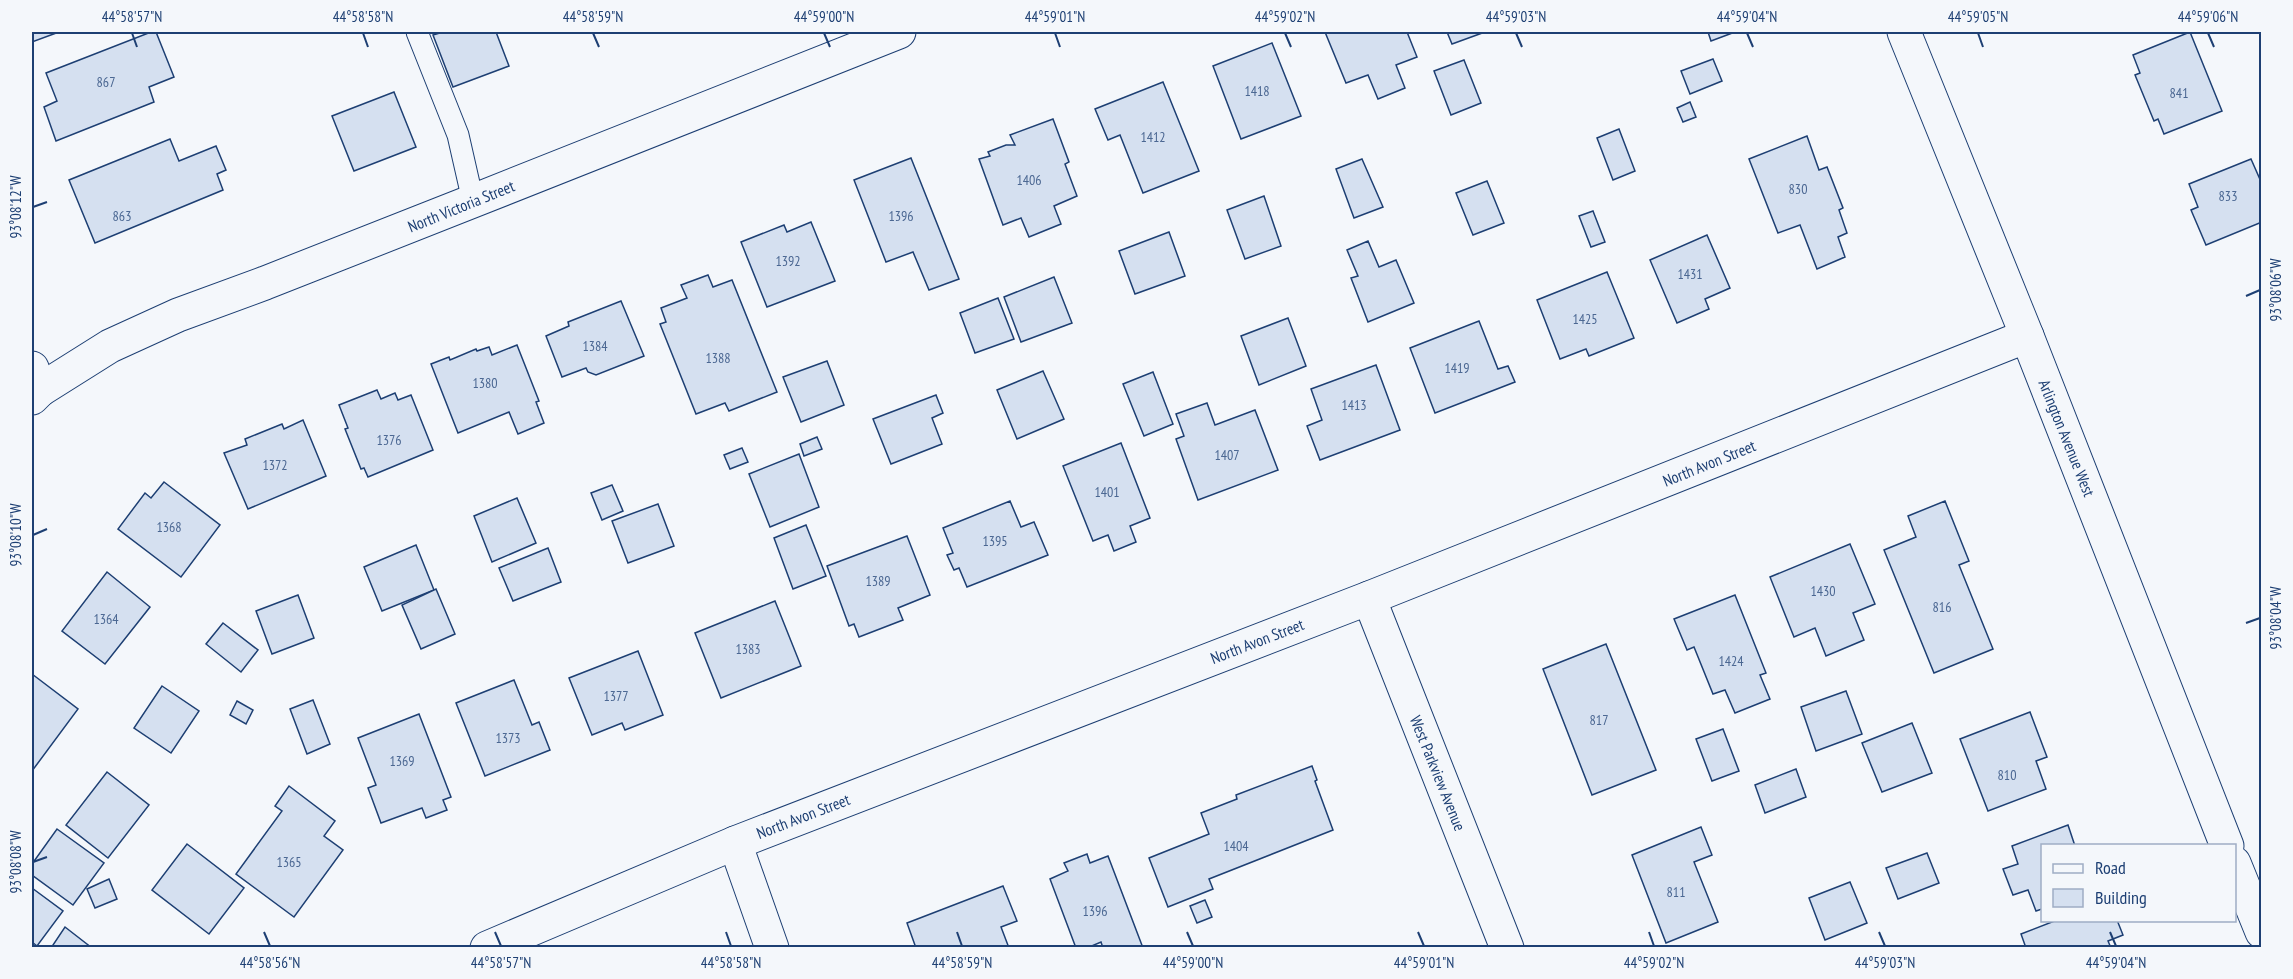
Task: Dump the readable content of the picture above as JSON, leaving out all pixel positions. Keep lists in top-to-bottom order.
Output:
{
  "streets": {
    "street": [
      "North Victoria Street",
      "Arlington Avenue West",
      "North Avon Street",
      "West Parkview Avenue"
    ]
  },
  "crossings": [
    ["Arlington Avenue West", "North Avon Street"],
    ["North Avon Street", "West Parkview Avenue"]
  ],
  "house_numbers": [
    "867",
    "1418",
    "841",
    "1412",
    "1406",
    "830",
    "833",
    "863",
    "1396",
    "1392",
    "1431",
    "1425",
    "1384",
    "1388",
    "1419",
    "1380",
    "1413",
    "1376",
    "1407",
    "1372",
    "1401",
    "1368",
    "1395",
    "1389",
    "1430",
    "816",
    "1364",
    "1383",
    "1424",
    "1377",
    "817",
    "1373",
    "1369",
    "810",
    "1404",
    "1365",
    "811",
    "1396"
  ],
  "legend": ["Road", "Building"],
  "coordinates": [
    "44°58'57\"N",
    "44°58'58\"N",
    "44°58'59\"N",
    "44°59'00\"N",
    "44°59'01\"N",
    "44°59'02\"N",
    "44°59'03\"N",
    "44°59'04\"N",
    "44°59'05\"N",
    "44°59'06\"N",
    "93°08'12\"W",
    "93°08'06\"W",
    "93°08'10\"W",
    "93°08'04\"W",
    "93°08'08\"W",
    "44°58'56\"N"
  ]
}
